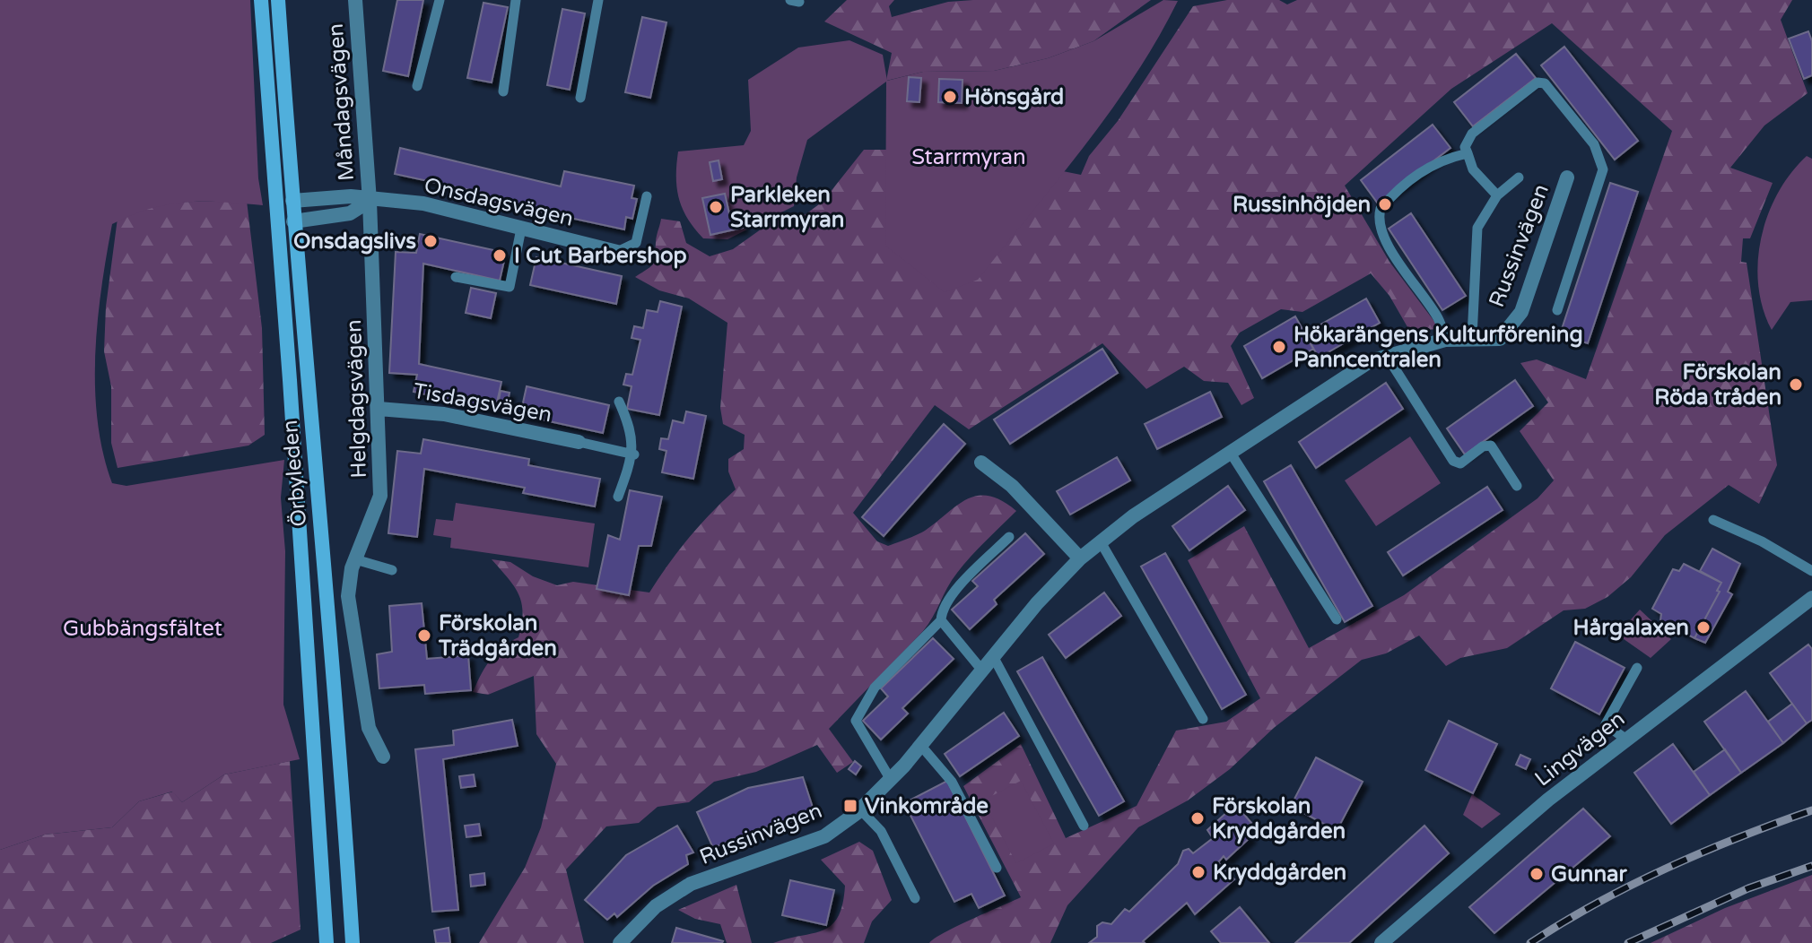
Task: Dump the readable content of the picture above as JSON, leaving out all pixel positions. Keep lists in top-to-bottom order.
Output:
{
  "streets": {
    "main road": ["Örbyleden"],
    "street": [
      "Måndagsvägen",
      "Onsdagsvägen",
      "Russinvägen",
      "Helgdagsvägen",
      "Tisdagsvägen",
      "Lingvägen"
    ]
  },
  "crossings": [
    ["Måndagsvägen", "Onsdagsvägen"],
    ["Måndagsvägen", "Helgdagsvägen"],
    ["Onsdagsvägen", "Helgdagsvägen"],
    ["Onsdagsvägen", "Örbyleden"],
    ["Helgdagsvägen", "Tisdagsvägen"]
  ],
  "parks": ["Starrmyran", "Gubbängsfältet"],
  "places": {
    "other": [
      "Hönsgård",
      "Russinhöjden",
      "Parkleken Starrmyran",
      "Onsdagslivs",
      "I Cut Barbershop",
      "Hökarängens Kulturförening Panncentralen",
      "Förskolan Röda tråden",
      "Hårgalaxen",
      "Förskolan Trädgården",
      "Förskolan Kryddgården",
      "Kryddgården",
      "Gunnar"
    ],
    "transit": ["Vinkområde"]
  }
}
